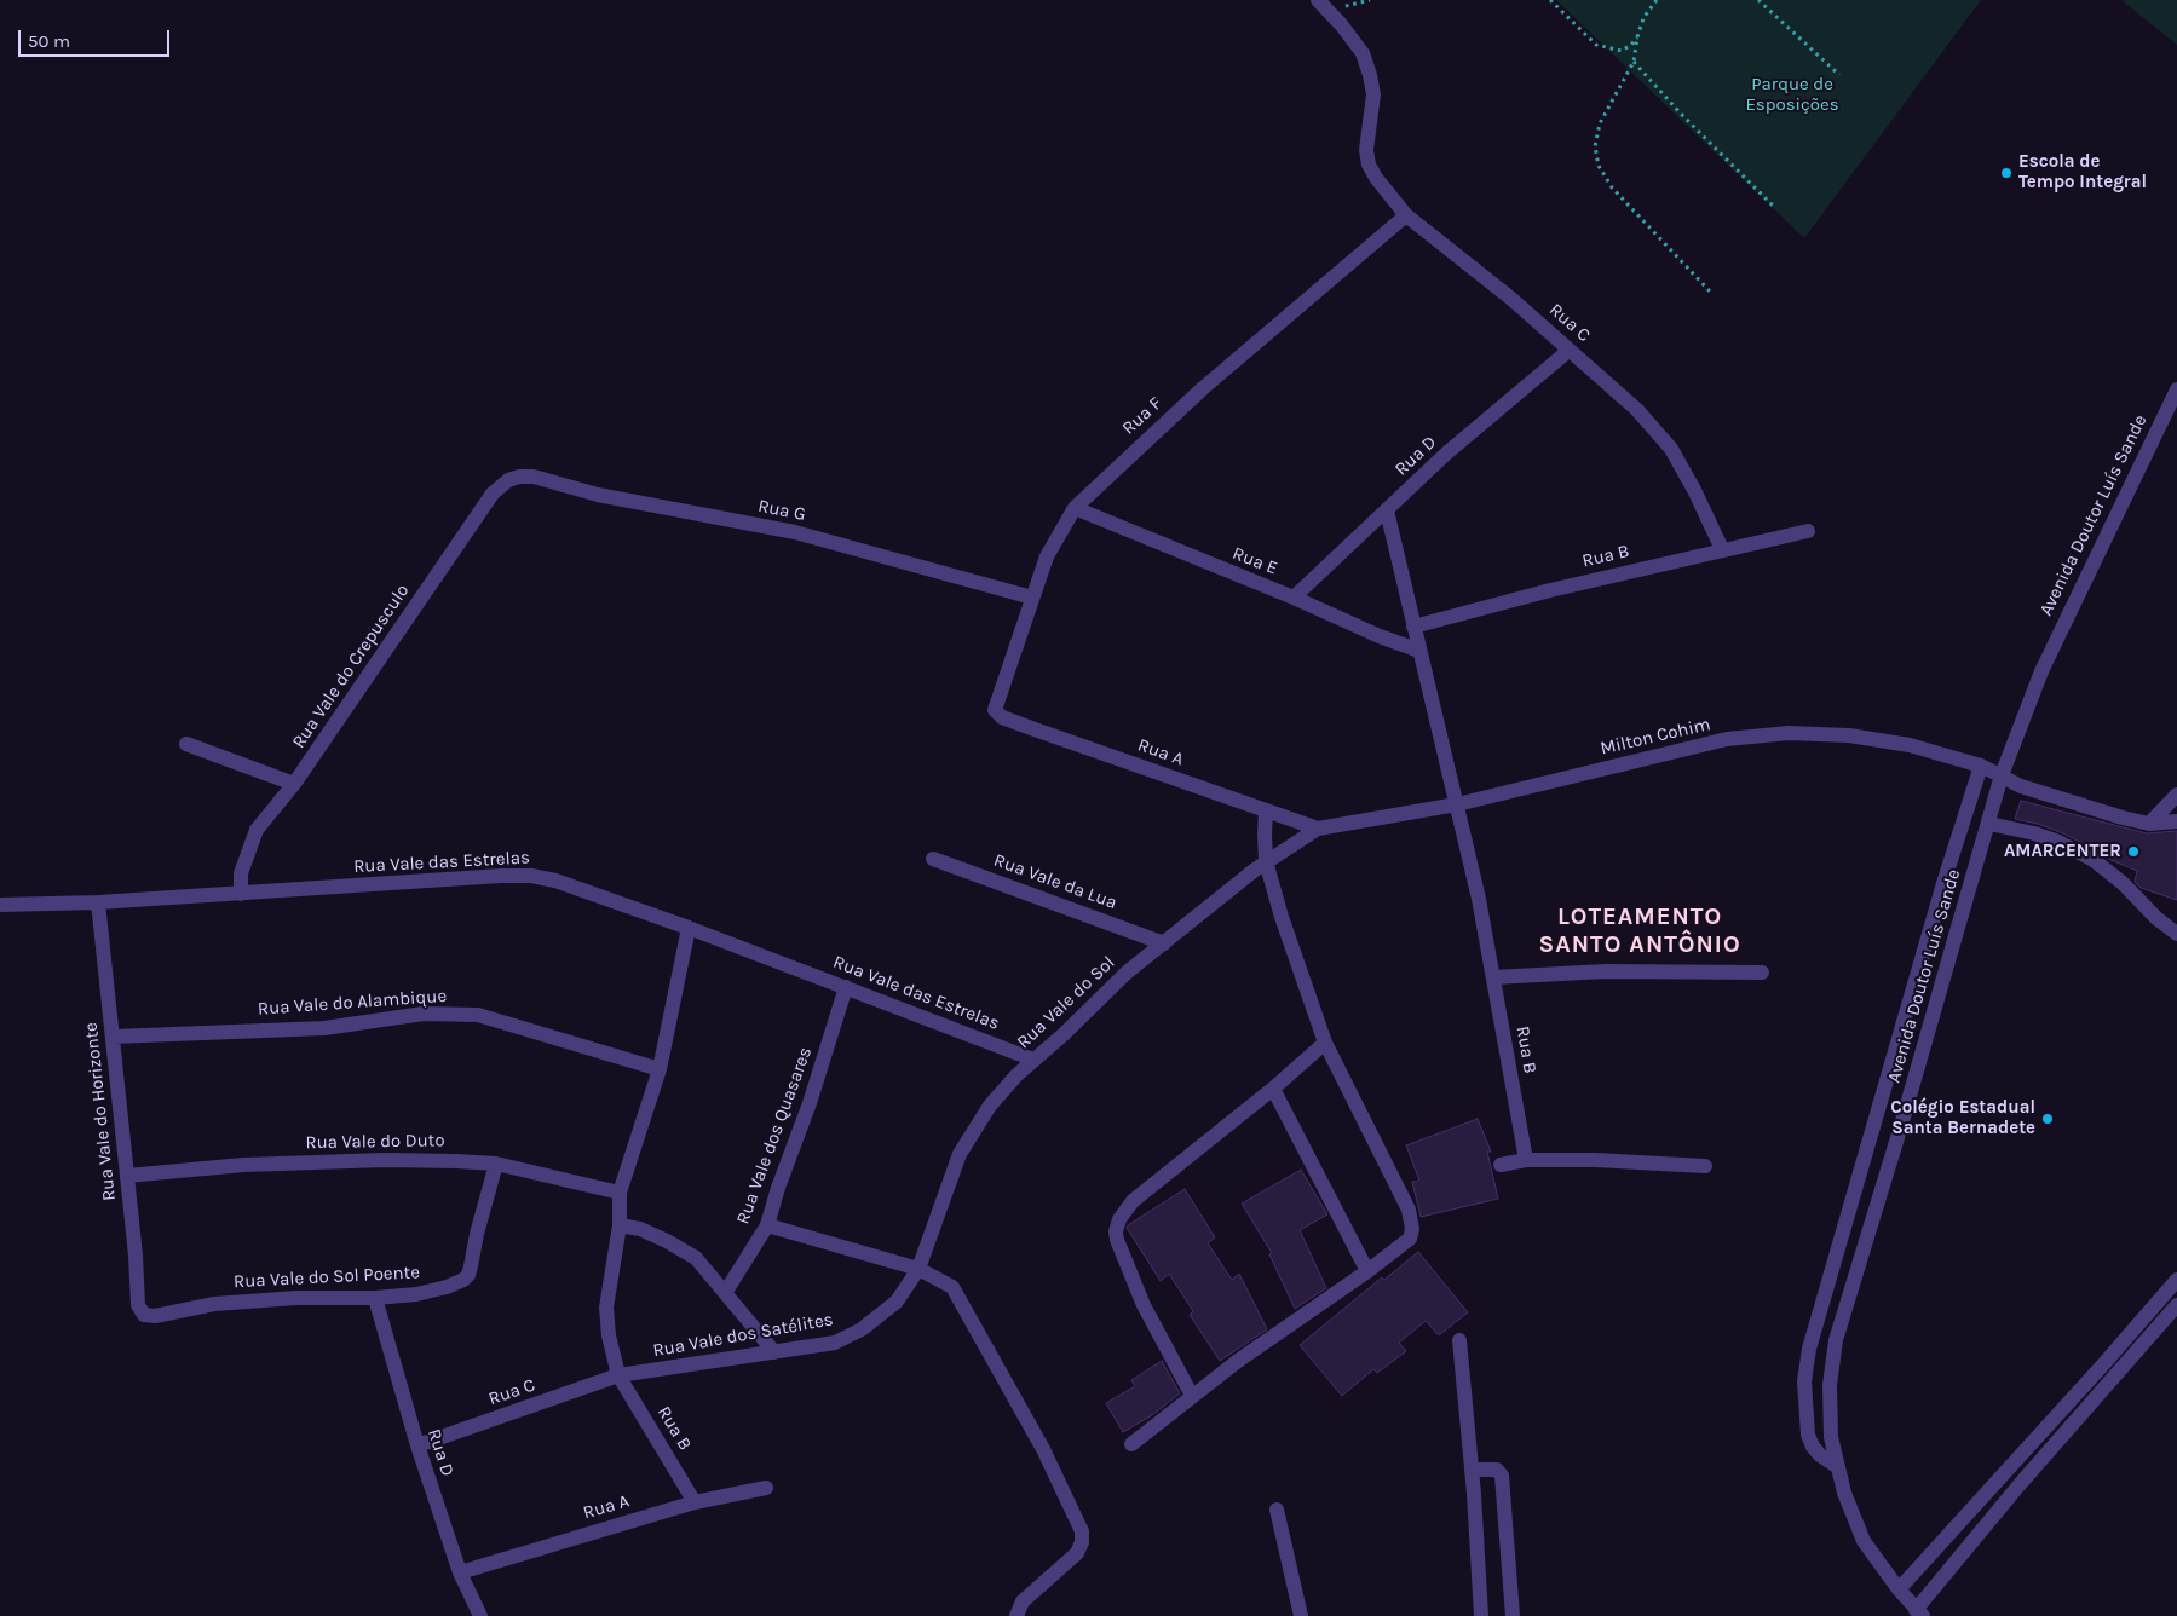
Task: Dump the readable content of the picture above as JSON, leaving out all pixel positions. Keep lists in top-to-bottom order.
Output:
{
  "streets": {
    "street": [
      "Rua C",
      "Rua F",
      "Rua D",
      "Rua G",
      "Avenida Doutor Luís Sande",
      "Rua B",
      "Rua E",
      "Rua Vale do Crepusculo",
      "Milton Cohim",
      "Rua A",
      "Rua Vale das Estrelas",
      "Rua Vale da Lua",
      "Rua Vale do Alambique",
      "Rua Vale do Sol",
      "Rua Vale do Horizonte",
      "Rua Vale dos Quasares",
      "Rua Vale do Duto",
      "Rua Vale do Sol Poente",
      "Rua Vale dos Satélites"
    ]
  },
  "crossings": [
    ["Rua C", "Rua F"],
    ["Rua C", "Rua D"],
    ["Rua C", "Rua B"],
    ["Rua C", "Rua Vale dos Satélites"],
    ["Rua F", "Rua G"],
    ["Rua F", "Rua E"],
    ["Rua F", "Rua A"],
    ["Rua D", "Rua B"],
    ["Rua D", "Rua E"],
    ["Rua D", "Rua A"],
    ["Rua D", "Rua Vale do Sol Poente"],
    ["Rua G", "Rua Vale do Crepusculo"],
    ["Avenida Doutor Luís Sande", "Milton Cohim"],
    ["Rua B", "Rua E"],
    ["Rua B", "Milton Cohim"],
    ["Rua B", "Rua A"],
    ["Rua B", "Rua Vale das Estrelas"],
    ["Rua B", "Rua Vale do Alambique"],
    ["Rua B", "Rua Vale do Duto"],
    ["Rua B", "Rua Vale dos Satélites"],
    ["Rua Vale do Crepusculo", "Rua Vale das Estrelas"],
    ["Milton Cohim", "Rua A"],
    ["Milton Cohim", "Rua Vale do Sol"],
    ["Rua A", "Rua Vale do Sol"],
    ["Rua Vale das Estrelas", "Rua Vale do Sol"],
    ["Rua Vale das Estrelas", "Rua Vale do Horizonte"],
    ["Rua Vale das Estrelas", "Rua Vale dos Quasares"],
    ["Rua Vale da Lua", "Rua Vale do Sol"],
    ["Rua Vale do Alambique", "Rua Vale do Horizonte"],
    ["Rua Vale do Sol", "Rua Vale dos Satélites"],
    ["Rua Vale do Horizonte", "Rua Vale do Duto"],
    ["Rua Vale do Horizonte", "Rua Vale do Sol Poente"],
    ["Rua Vale do Duto", "Rua Vale do Sol Poente"]
  ],
  "districts": ["LOTEAMENTO SANTO ANTÔNIO"],
  "parks": ["Parque de Esposições"],
  "places": ["Escola de Tempo Integral", "AMARCENTER", "Colégio Estadual Santa Bernadete"],
  "scale_bar": "50 m"
}
